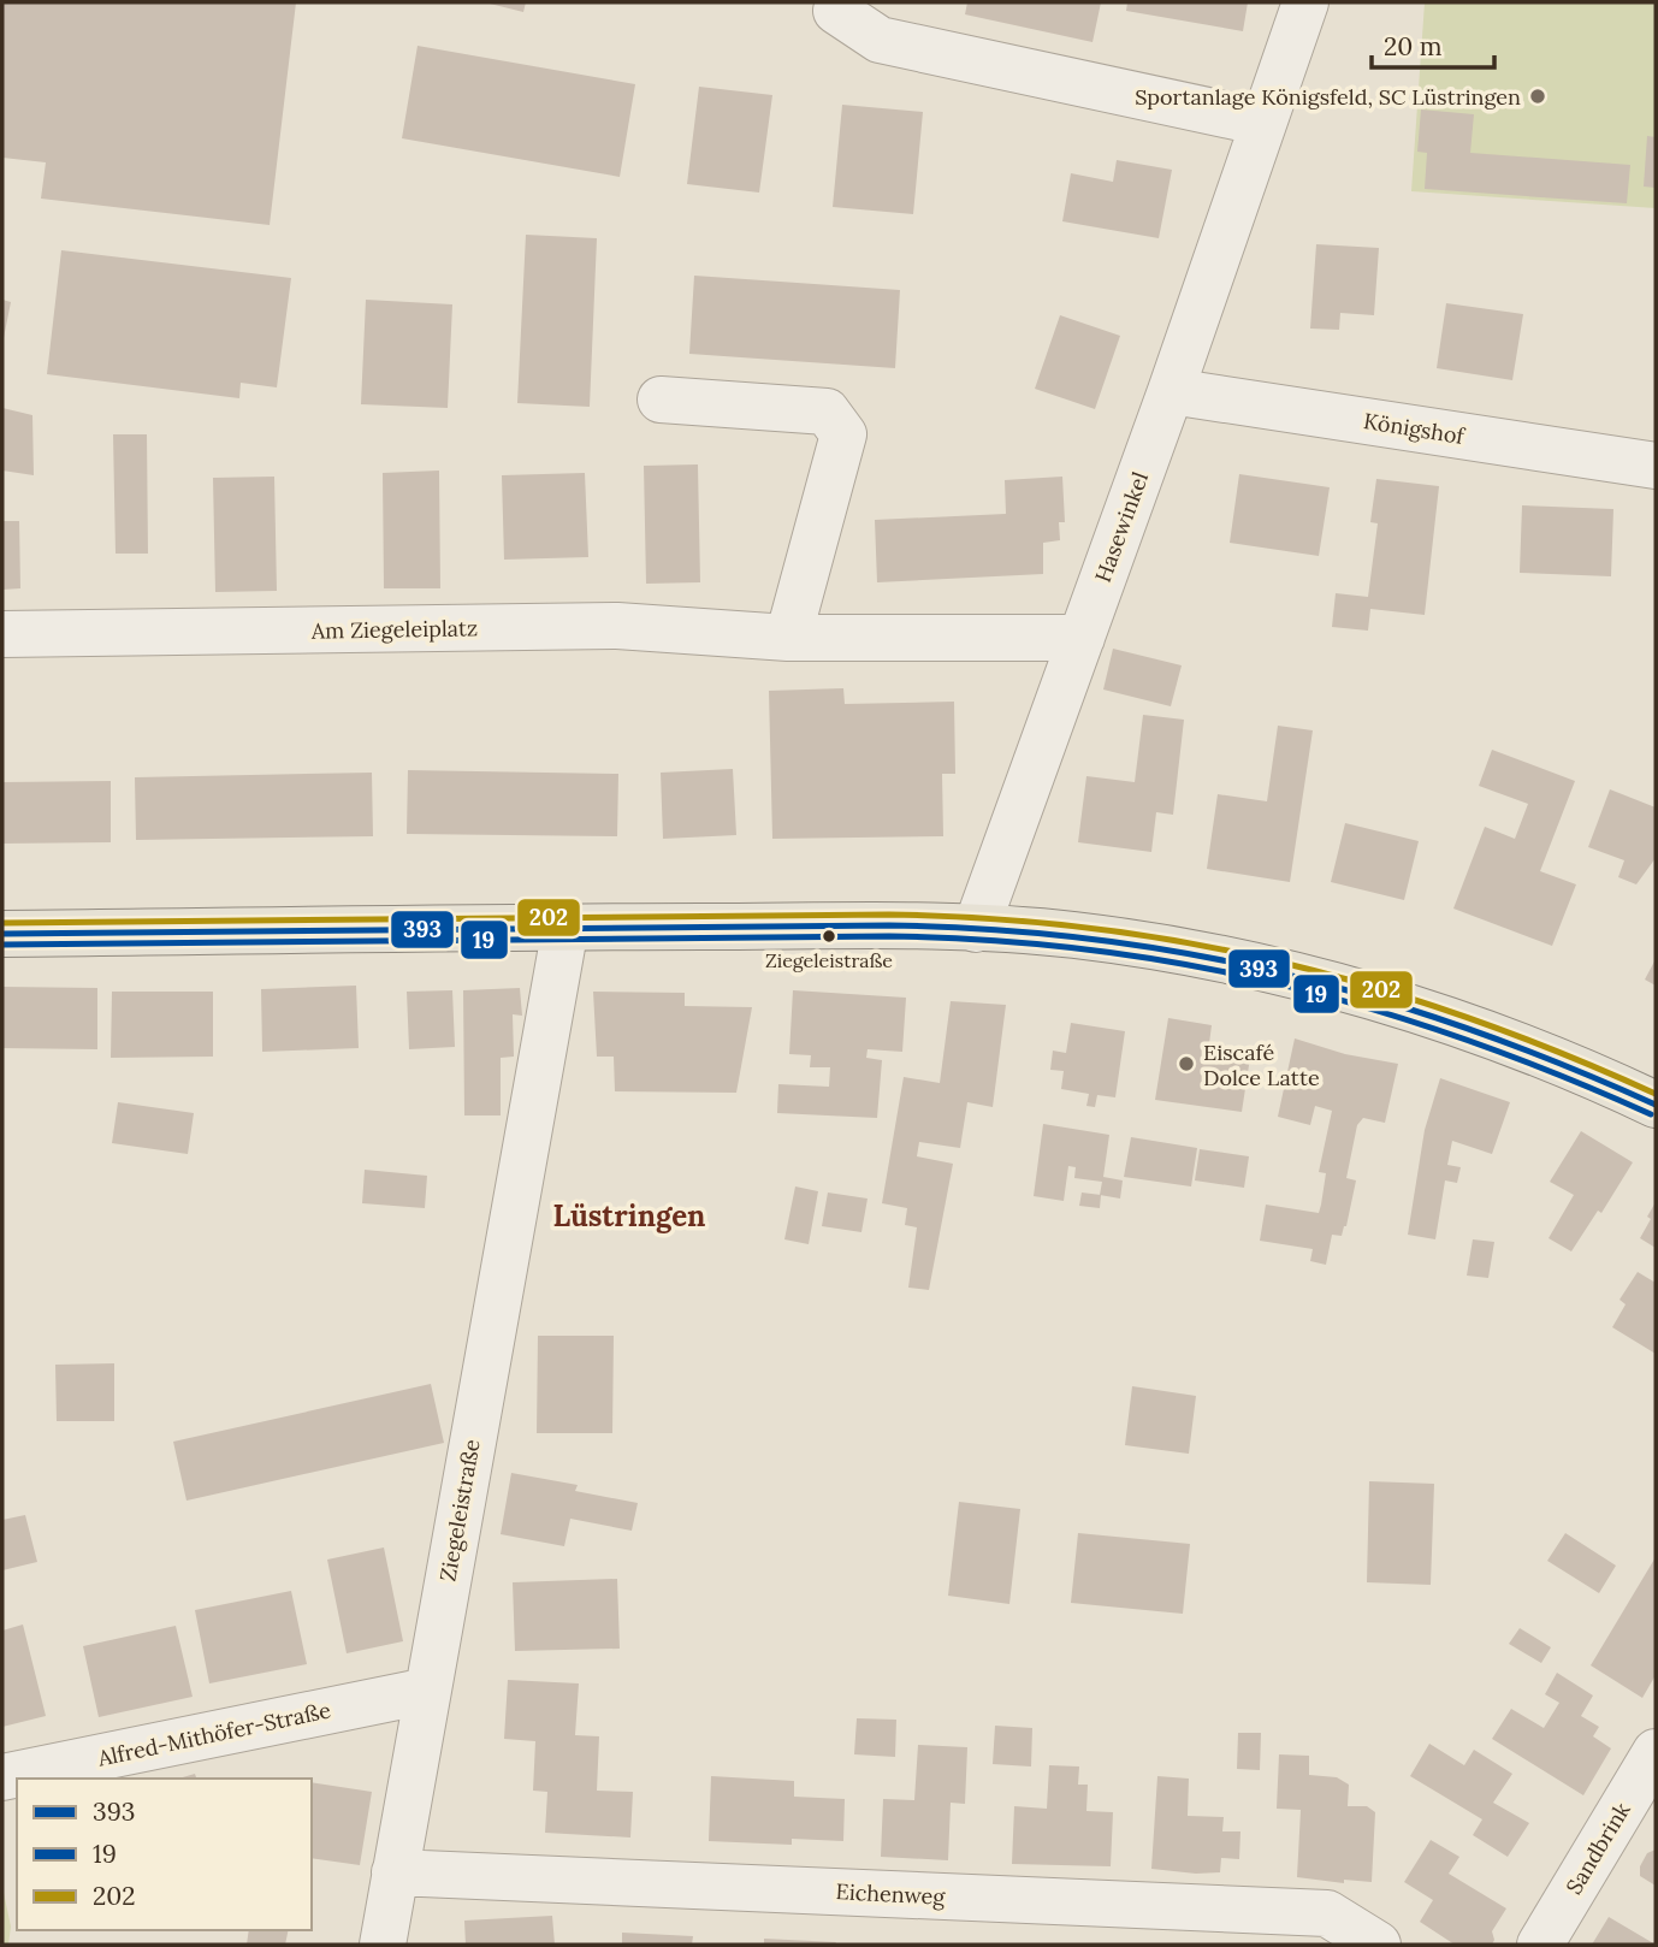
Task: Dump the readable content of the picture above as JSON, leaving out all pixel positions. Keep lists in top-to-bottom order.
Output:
{
  "streets": {
    "street": [
      "Königshof",
      "Hasewinkel",
      "Am Ziegeleiplatz",
      "Ziegeleistraße",
      "Alfred-Mithöfer-Straße",
      "Sandbrink",
      "Eichenweg"
    ]
  },
  "crossings": [
    ["Königshof", "Hasewinkel"],
    ["Hasewinkel", "Am Ziegeleiplatz"],
    ["Ziegeleistraße", "Alfred-Mithöfer-Straße"],
    ["Ziegeleistraße", "Eichenweg"]
  ],
  "districts": ["Lüstringen"],
  "places": ["Sportanlage Königsfeld, SC Lüstringen", "Ziegeleistraße", "Eiscafé Dolce Latte"],
  "lines": ["transit line 202", "transit line 393", "transit line 19"],
  "legend": ["393", "19", "202"],
  "scale_bar": "20 m"
}
